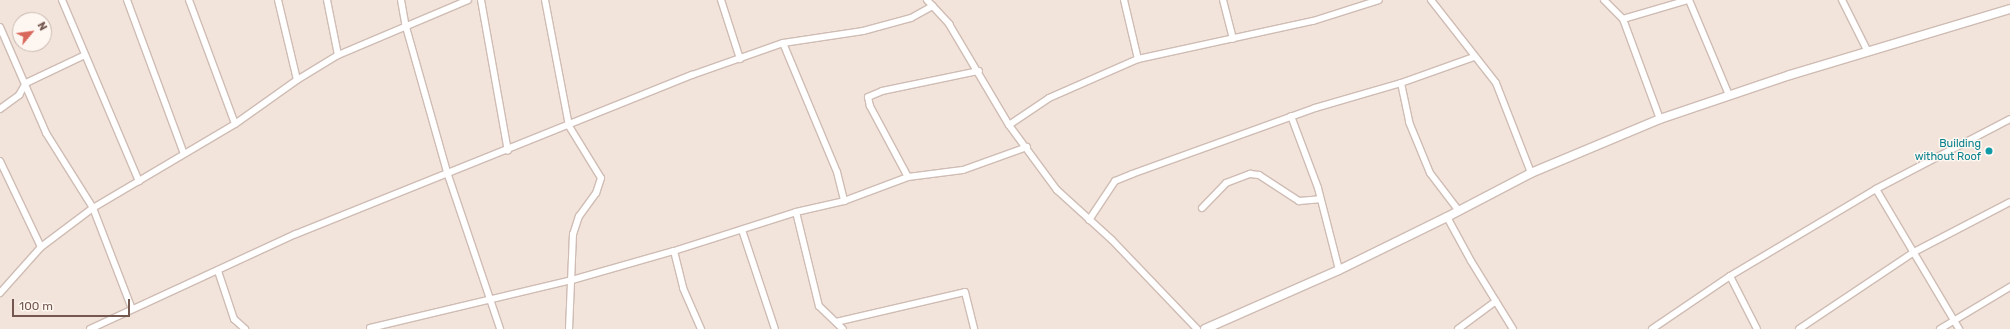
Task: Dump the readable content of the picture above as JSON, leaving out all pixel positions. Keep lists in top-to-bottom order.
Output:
{
  "places": ["Building without Roof"],
  "scale_bar": "100 m",
  "north": "top right"
}
